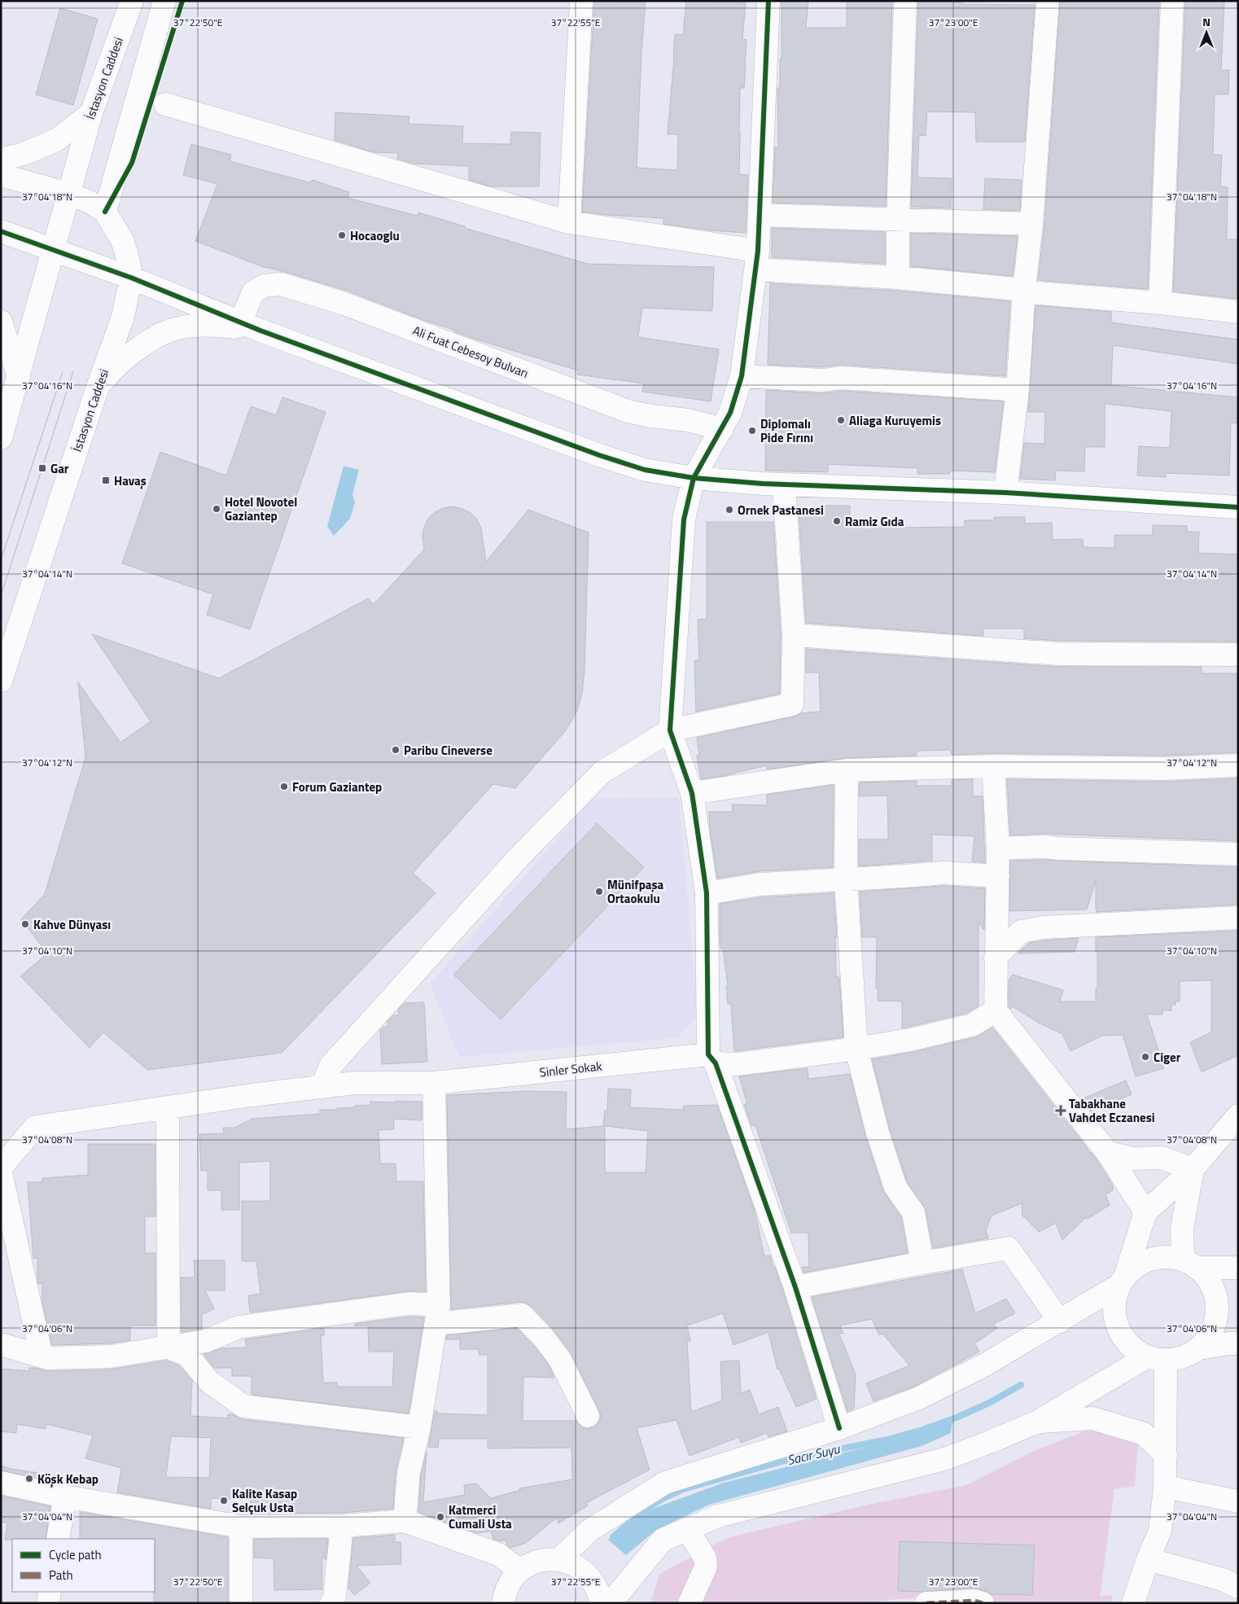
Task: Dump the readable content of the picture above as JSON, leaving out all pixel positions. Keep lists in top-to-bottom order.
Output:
{
  "streets": {
    "street": ["İstasyon Caddesi", "Ali Fuat Cebesoy Bulvarı", "Sinler Sokak"]
  },
  "water": ["Sacır Suyu"],
  "places": {
    "other": [
      "Hocaoglu",
      "Aliaga Kuruyemis",
      "Diplomalı Pide Fırını",
      "Hotel Novotel Gaziantep",
      "Ornek Pastanesi",
      "Ramiz Gıda",
      "Paribu Cineverse",
      "Forum Gaziantep",
      "Münifpaşa Ortaokulu",
      "Kahve Dünyası",
      "Ciger",
      "Köşk Kebap",
      "Kalite Kasap Selçuk Usta",
      "Katmerci Cumali Usta"
    ],
    "transit": ["Gar", "Havaş"],
    "health": ["Tabakhane Vahdet Eczanesi"]
  },
  "legend": ["Cycle path", "Path"],
  "north": "top",
  "coordinates": [
    "37°22'50\"E",
    "37°22'55\"E",
    "37°23'00\"E",
    "37°04'18\"N",
    "37°04'16\"N",
    "37°04'14\"N",
    "37°04'12\"N",
    "37°04'10\"N",
    "37°04'08\"N",
    "37°04'06\"N",
    "37°04'04\"N"
  ]
}
